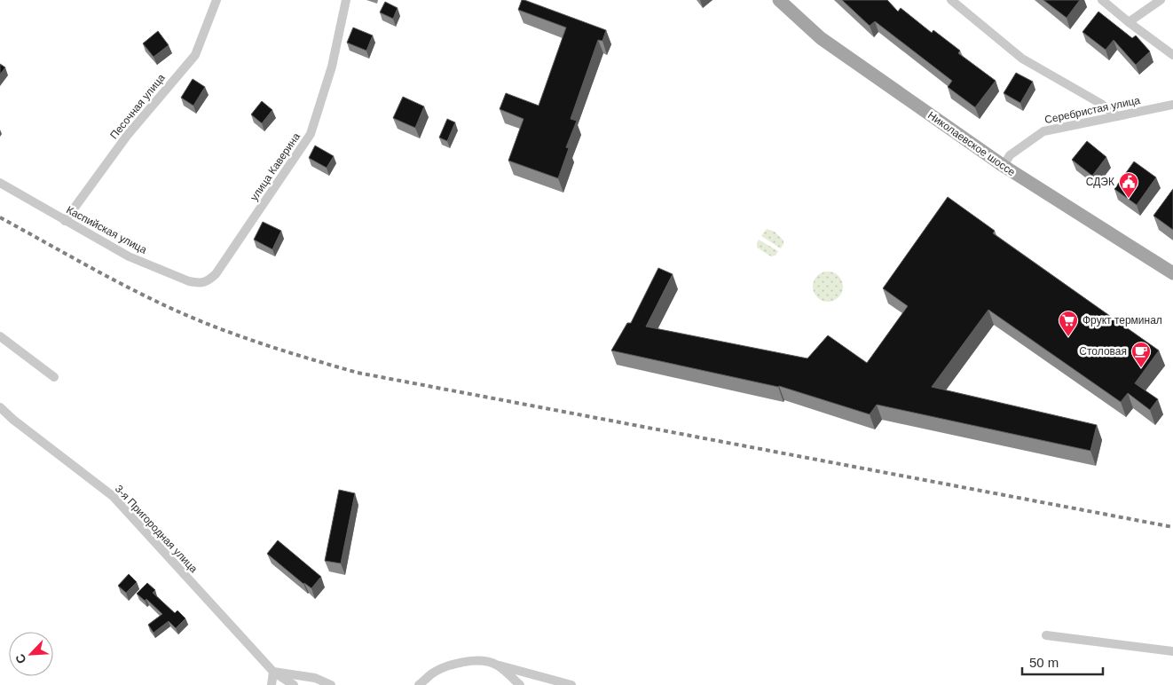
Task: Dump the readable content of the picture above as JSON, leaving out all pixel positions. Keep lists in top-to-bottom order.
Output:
{
  "streets": {
    "main road": ["Николаевское шоссе"],
    "street": [
      "Песочная улица",
      "Серебристая улица",
      "улица Каверина",
      "Каспийская улица",
      "3-я Пригородная улица"
    ]
  },
  "crossings": [
    ["Песочная улица", "Каспийская улица"],
    ["Серебристая улица", "Николаевское шоссе"],
    ["улица Каверина", "Каспийская улица"]
  ],
  "places": {
    "public building": ["СДЭК"],
    "supermarket": ["Фрукт терминал"],
    "cafe": ["Столовая"]
  },
  "scale_bar": "50 m",
  "north": "bottom left"
}
